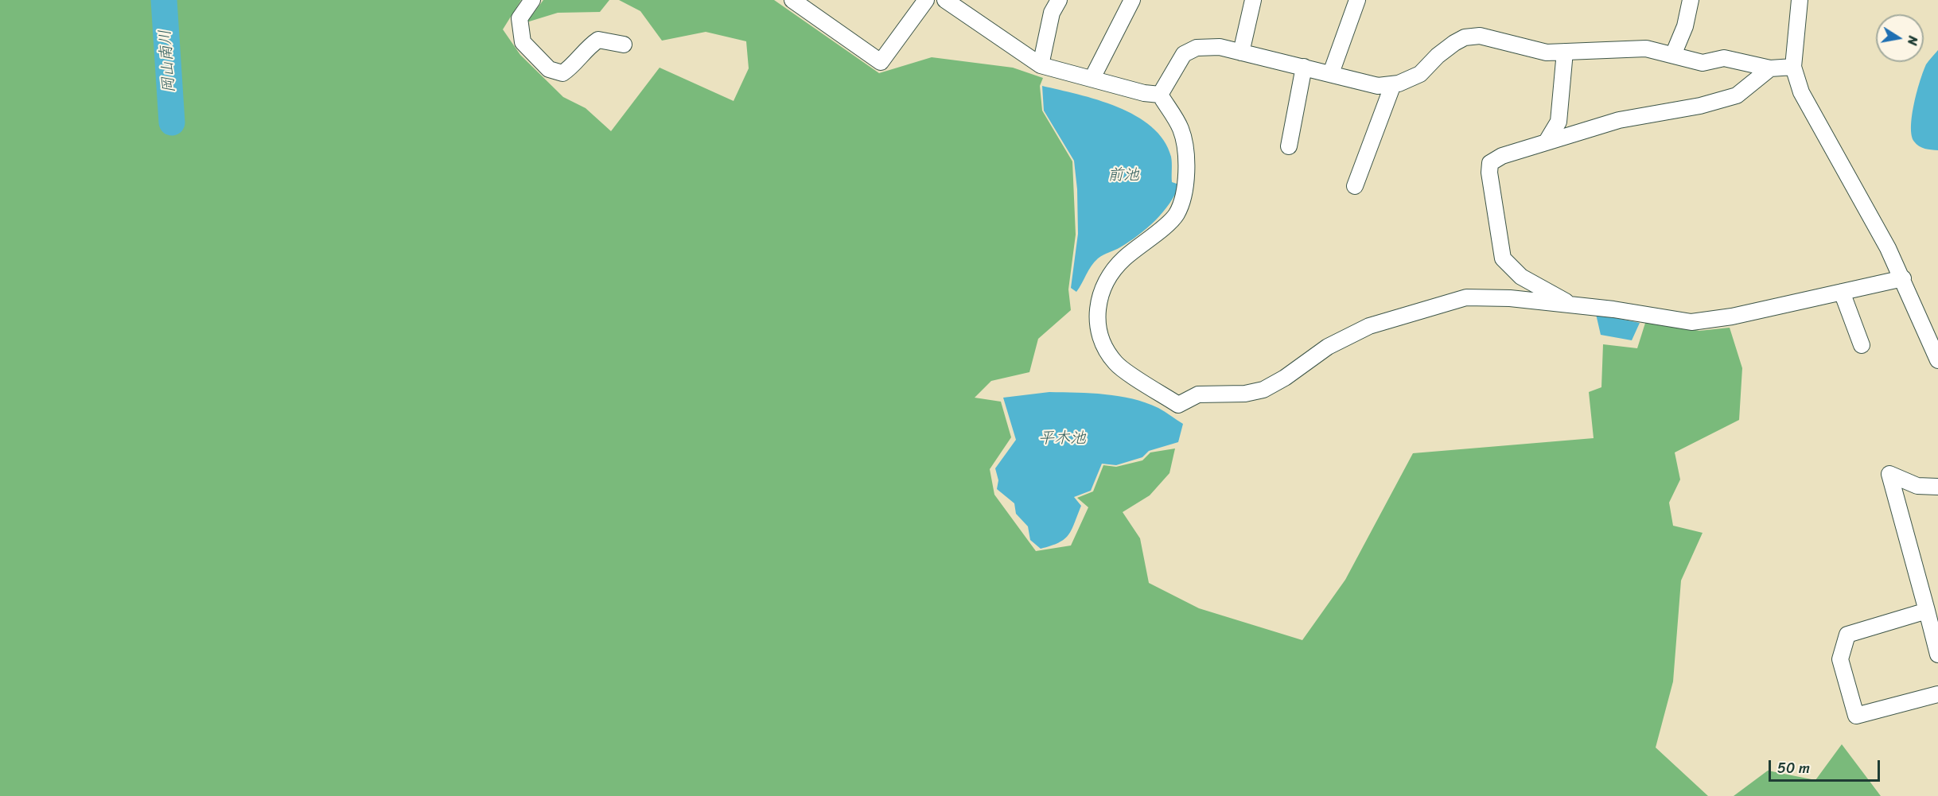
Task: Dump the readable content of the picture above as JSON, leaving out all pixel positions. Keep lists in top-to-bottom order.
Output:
{
  "water": ["岡山南川", "前池", "平木池"],
  "scale_bar": "50 m",
  "north": "right"
}
